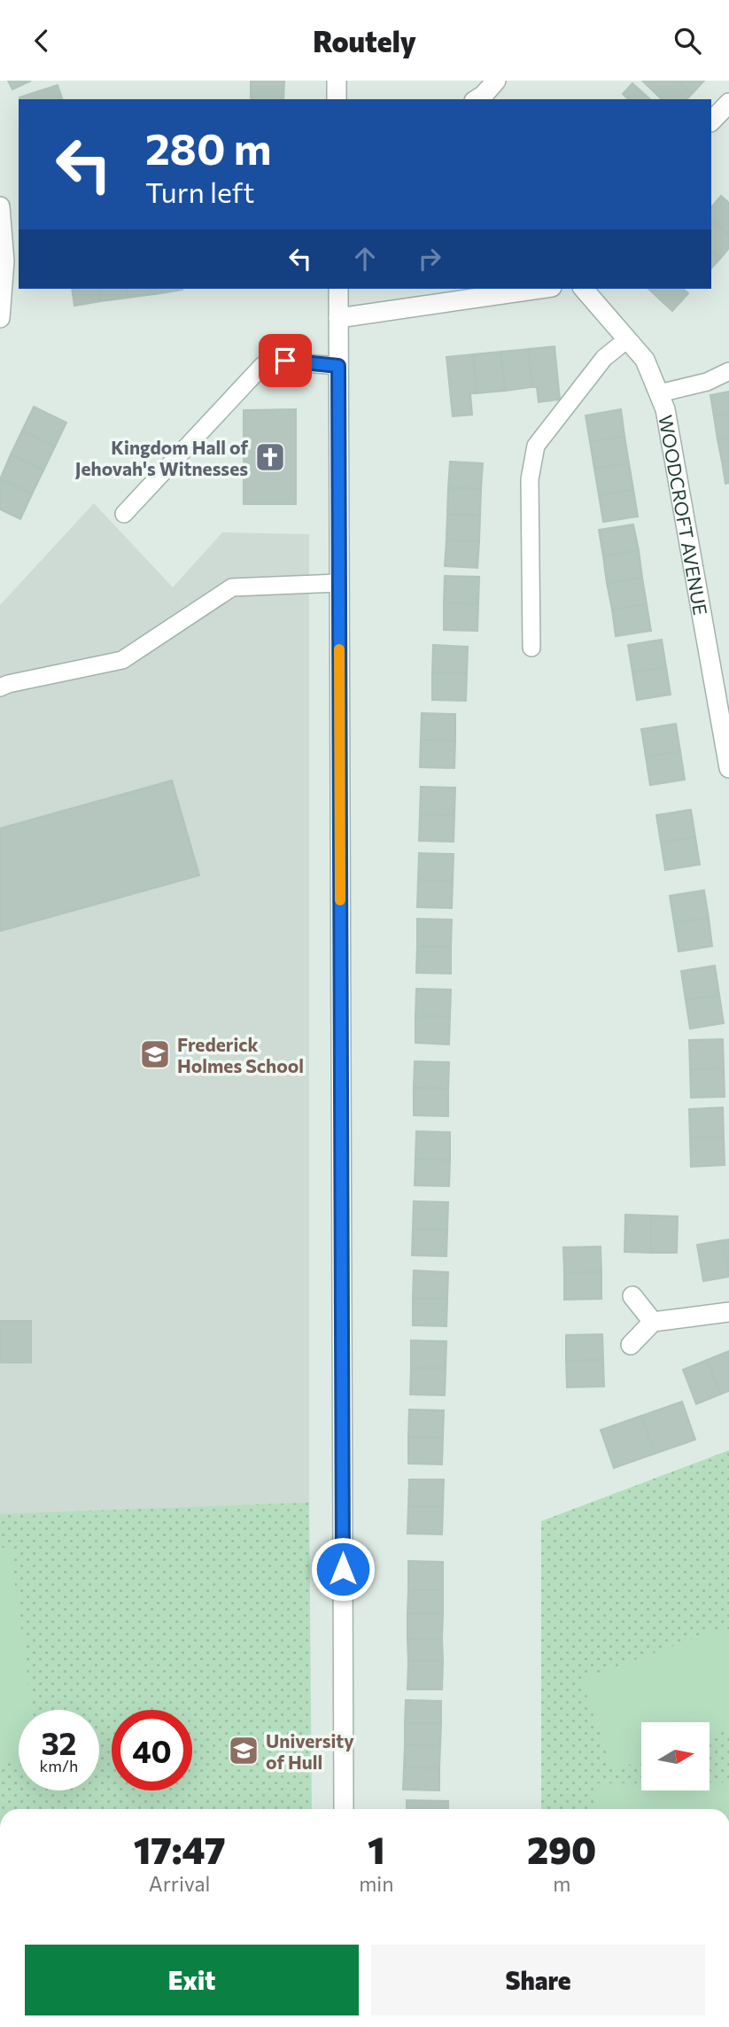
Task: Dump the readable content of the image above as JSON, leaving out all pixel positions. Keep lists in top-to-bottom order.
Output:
{
  "streets": {
    "street": ["WOODCROFT AVENUE"]
  },
  "places": {
    "church": ["Kingdom Hall of Jehovah's Witnesses"],
    "school or university": ["Frederick Holmes School", "University of Hull"]
  },
  "north": "right",
  "page": {
    "header": "Routely",
    "turn": ["280 m", "Turn left"],
    "speed": "32 km/h",
    "limit": "40",
    "eta": [
      "17:47",
      "Arrival",
      "1",
      "min",
      "290",
      "m"
    ],
    "buttons": ["Exit", "Share"]
  }
}
